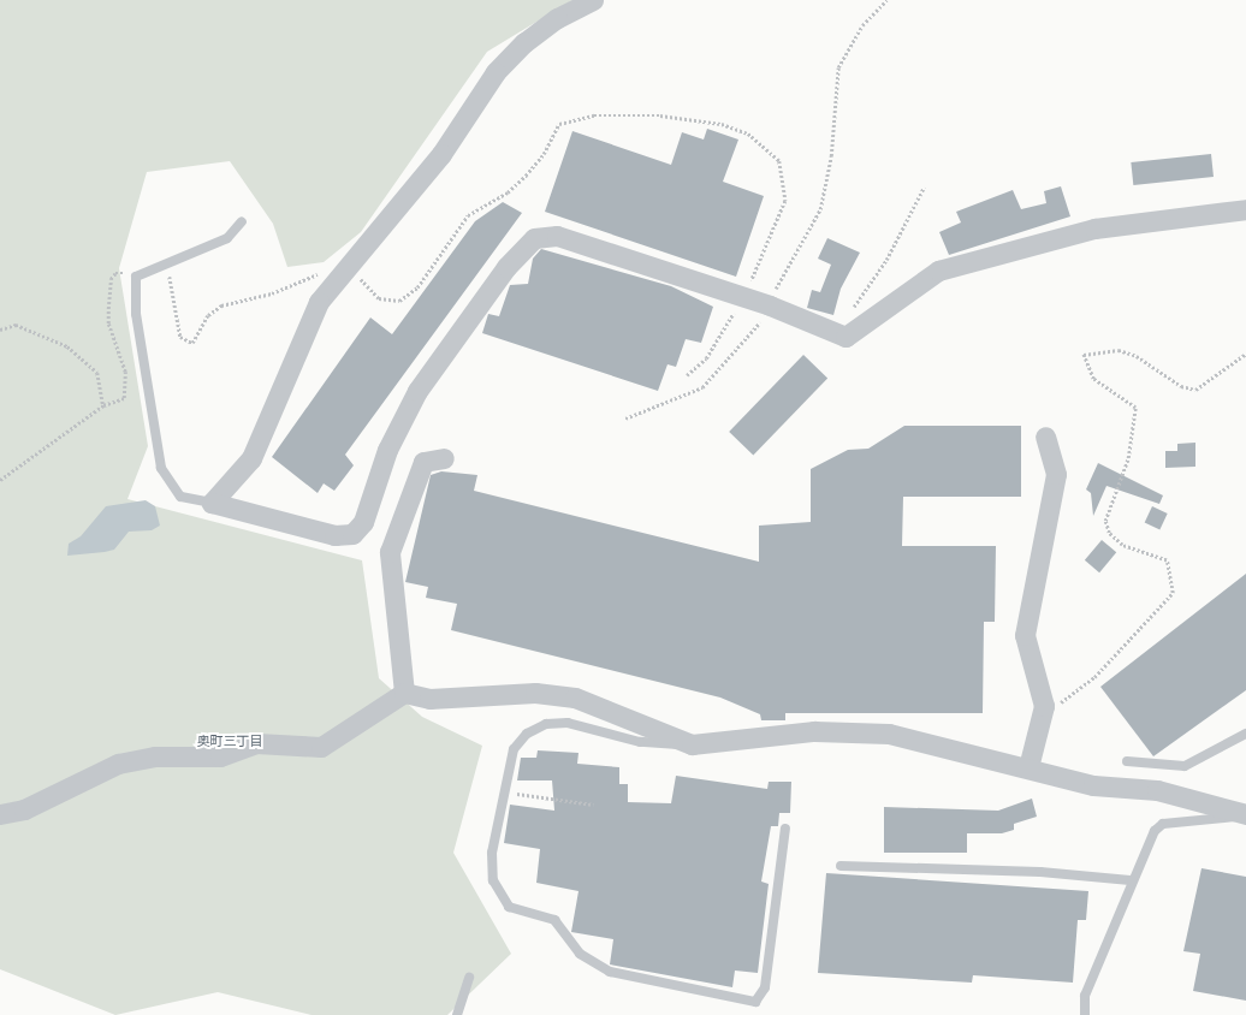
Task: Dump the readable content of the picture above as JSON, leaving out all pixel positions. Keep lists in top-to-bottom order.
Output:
{
  "districts": ["奥町三丁目"]
}
